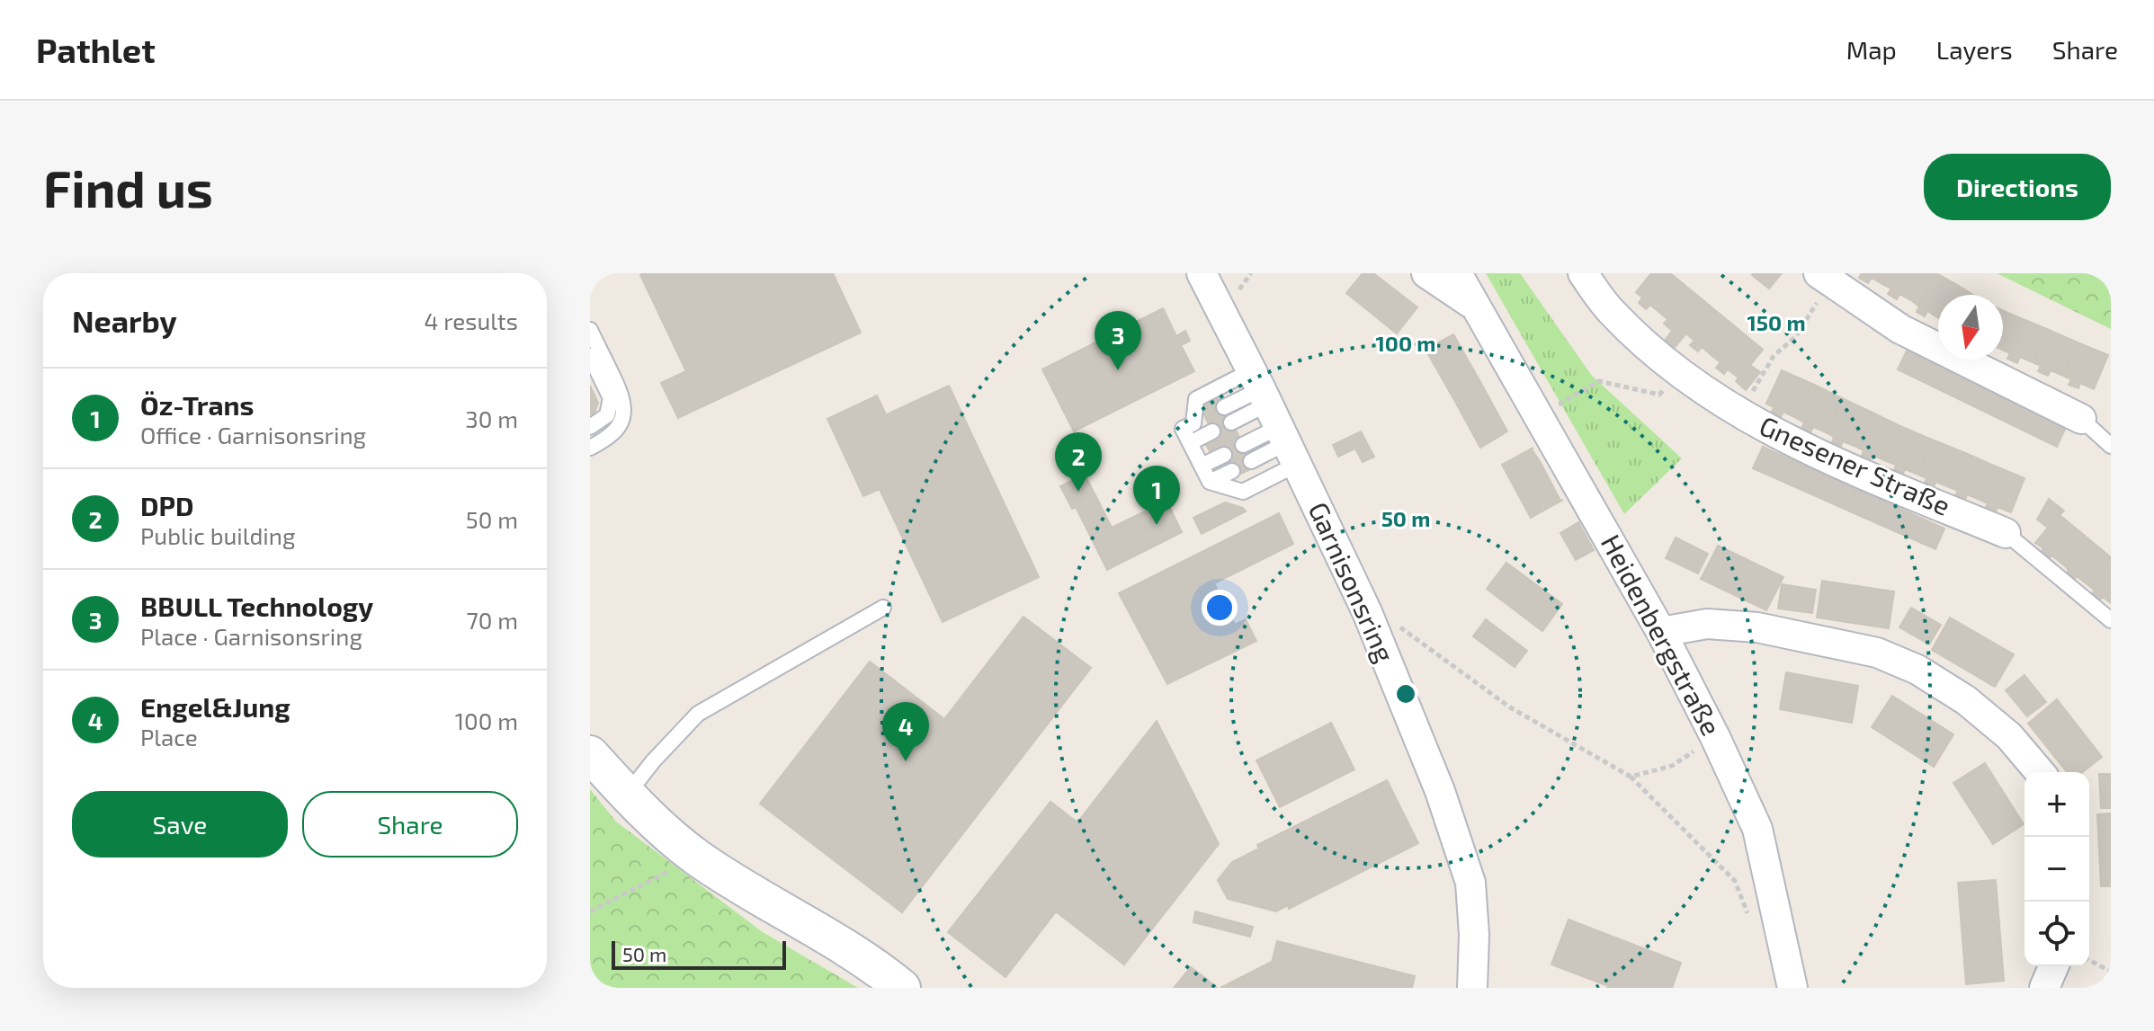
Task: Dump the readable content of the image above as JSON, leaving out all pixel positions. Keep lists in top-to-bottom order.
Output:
{
  "streets": {
    "street": ["Gnesener Straße", "Garnisonsring", "Heidenbergstraße"]
  },
  "scale_bar": "50 m",
  "north": "bottom",
  "page": {
    "header": "Pathlet",
    "nav": ["Map", "Layers", "Share"],
    "buttons": [
      "Directions",
      ["Save", "Share"]
    ],
    "title": "Find us",
    "heading": ["Nearby", "4 results"],
    "pins": [
      "3",
      "2",
      "1",
      "4"
    ],
    "list": [
      {
        "mark": "1",
        "name": "Öz-Trans",
        "note": "Office · Garnisonsring",
        "value": "30 m"
      },
      {
        "mark": "2",
        "name": "DPD",
        "note": "Public building",
        "value": "50 m"
      },
      {
        "mark": "3",
        "name": "BBULL Technology",
        "note": "Place · Garnisonsring",
        "value": "70 m"
      },
      {
        "mark": "4",
        "name": "Engel&Jung",
        "note": "Place",
        "value": "100 m"
      }
    ],
    "map_buttons": ["+", "−"],
    "scale": "50 m"
  },
  "rings": ["150 m", "100 m", "50 m"]
}
